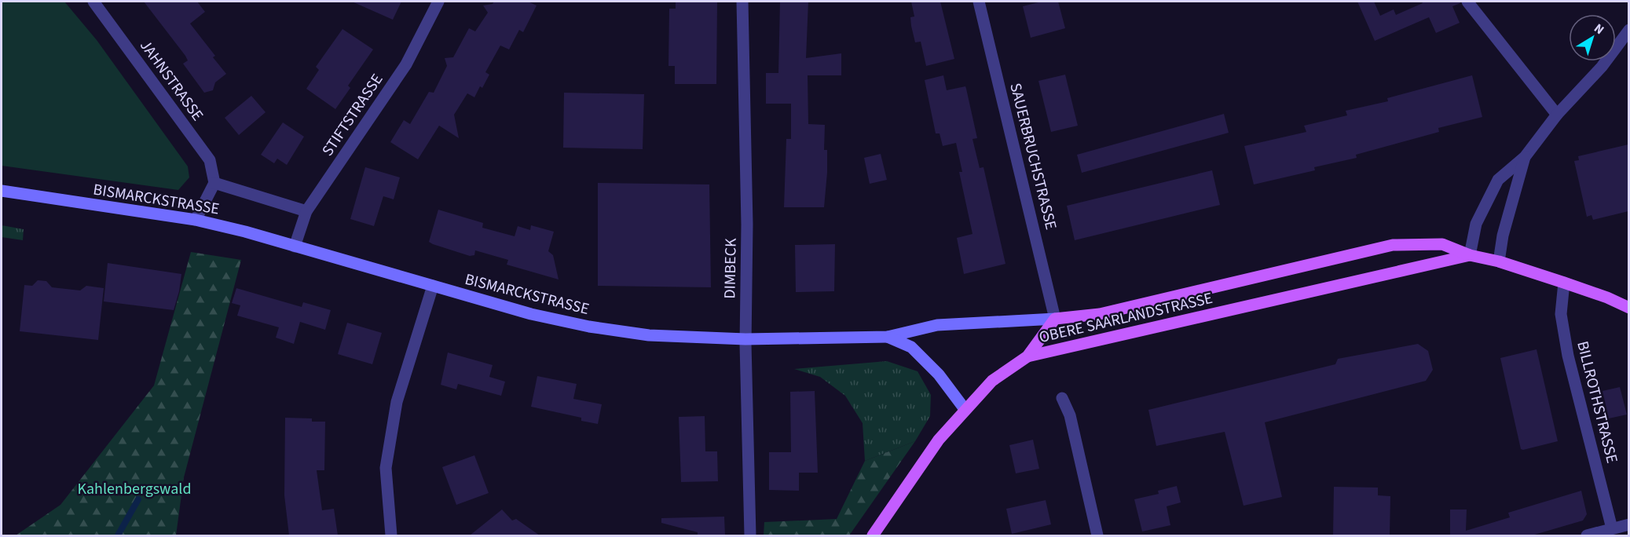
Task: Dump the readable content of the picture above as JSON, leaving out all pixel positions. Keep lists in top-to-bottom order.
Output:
{
  "streets": {
    "main road": ["BISMARCKSTRASSE", "OBERE SAARLANDSTRASSE"],
    "street": [
      "JAHNSTRASSE",
      "STIFTSTRASSE",
      "SAUERBRUCHSTRASSE",
      "DIMBECK",
      "BILLROTHSTRASSE"
    ]
  },
  "crossings": [
    ["STIFTSTRASSE", "BISMARCKSTRASSE"],
    ["SAUERBRUCHSTRASSE", "BISMARCKSTRASSE"],
    ["SAUERBRUCHSTRASSE", "OBERE SAARLANDSTRASSE"],
    ["BISMARCKSTRASSE", "DIMBECK"],
    ["BISMARCKSTRASSE", "OBERE SAARLANDSTRASSE"],
    ["OBERE SAARLANDSTRASSE", "BILLROTHSTRASSE"]
  ],
  "parks": ["Kahlenbergswald"],
  "north": "top right"
}
